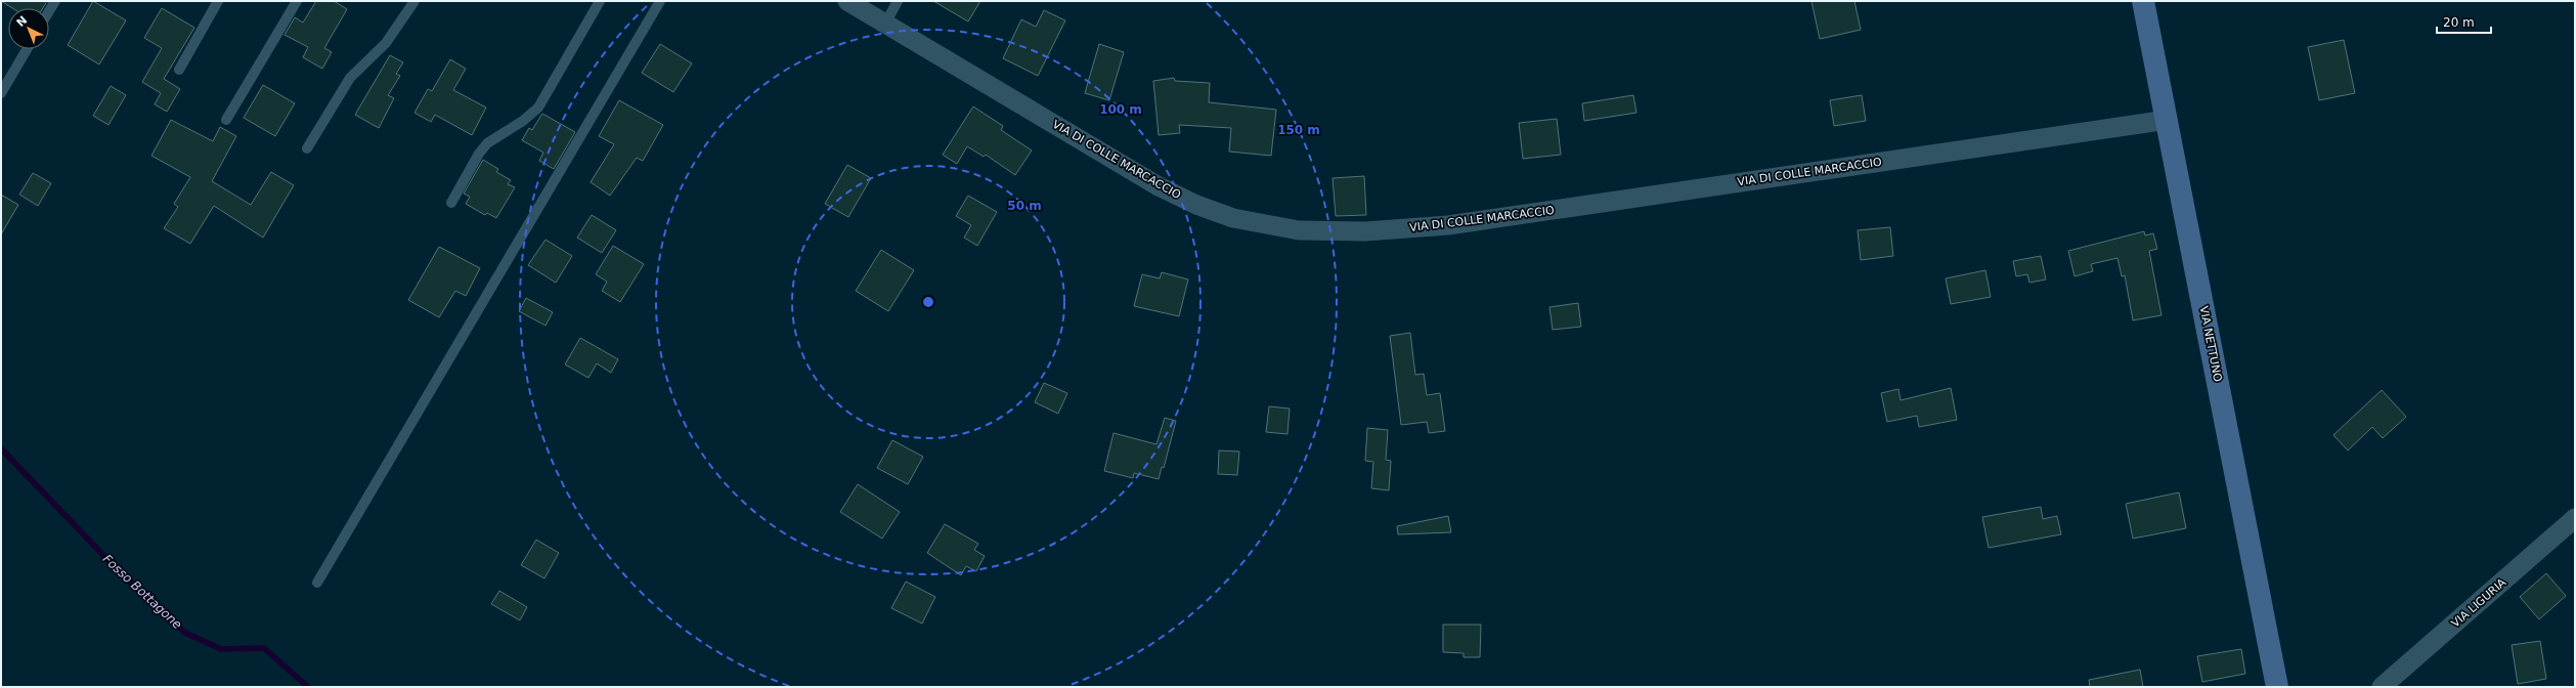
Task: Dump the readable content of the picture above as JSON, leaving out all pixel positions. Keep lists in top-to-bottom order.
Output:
{
  "streets": {
    "main road": ["VIA NETTUNO"],
    "street": ["VIA DI COLLE MARCACCIO", "VIA LIGURIA"]
  },
  "crossings": [
    ["VIA DI COLLE MARCACCIO", "VIA NETTUNO"]
  ],
  "water": ["Fosso Bottagone"],
  "scale_bar": "20 m",
  "north": "top left",
  "rings": ["100 m", "150 m", "50 m"]
}
